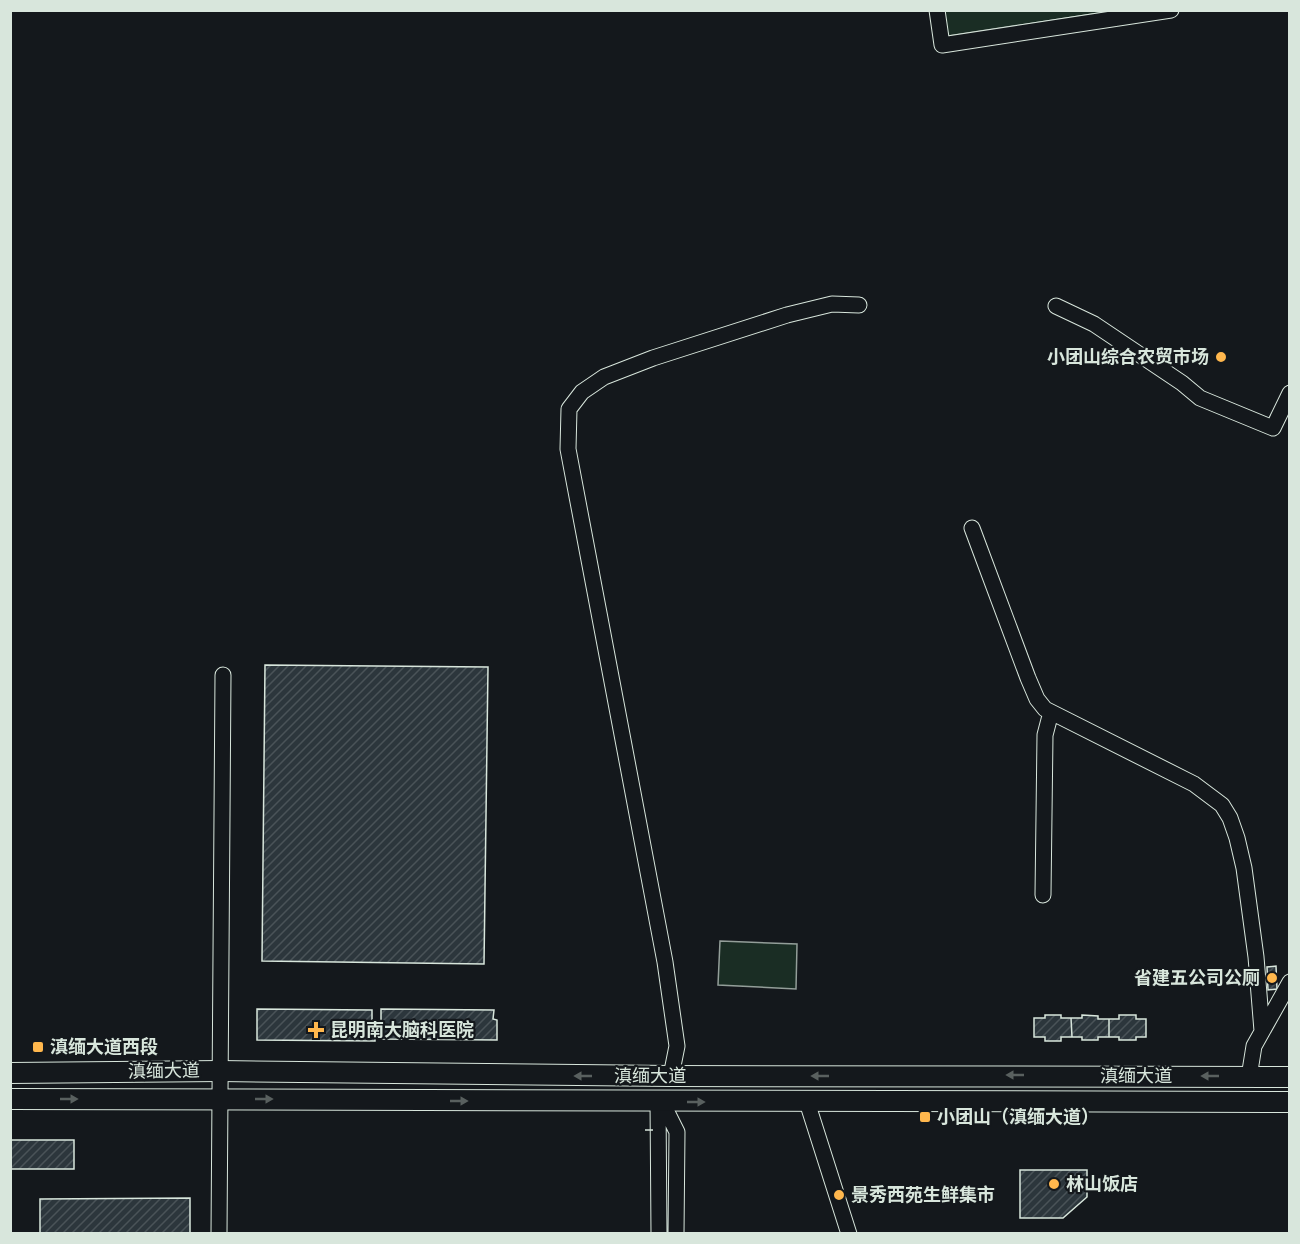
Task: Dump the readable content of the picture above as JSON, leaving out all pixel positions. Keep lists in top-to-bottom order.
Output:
{
  "streets": {
    "main road": ["滇缅大道"]
  },
  "places": {
    "other": [
      "小团山综合农贸市场",
      "省建五公司公厕",
      "林山饭店",
      "景秀西苑生鲜集市"
    ],
    "health": ["昆明南大脑科医院"],
    "transit": ["滇缅大道西段", "小团山（滇缅大道）"]
  }
}
